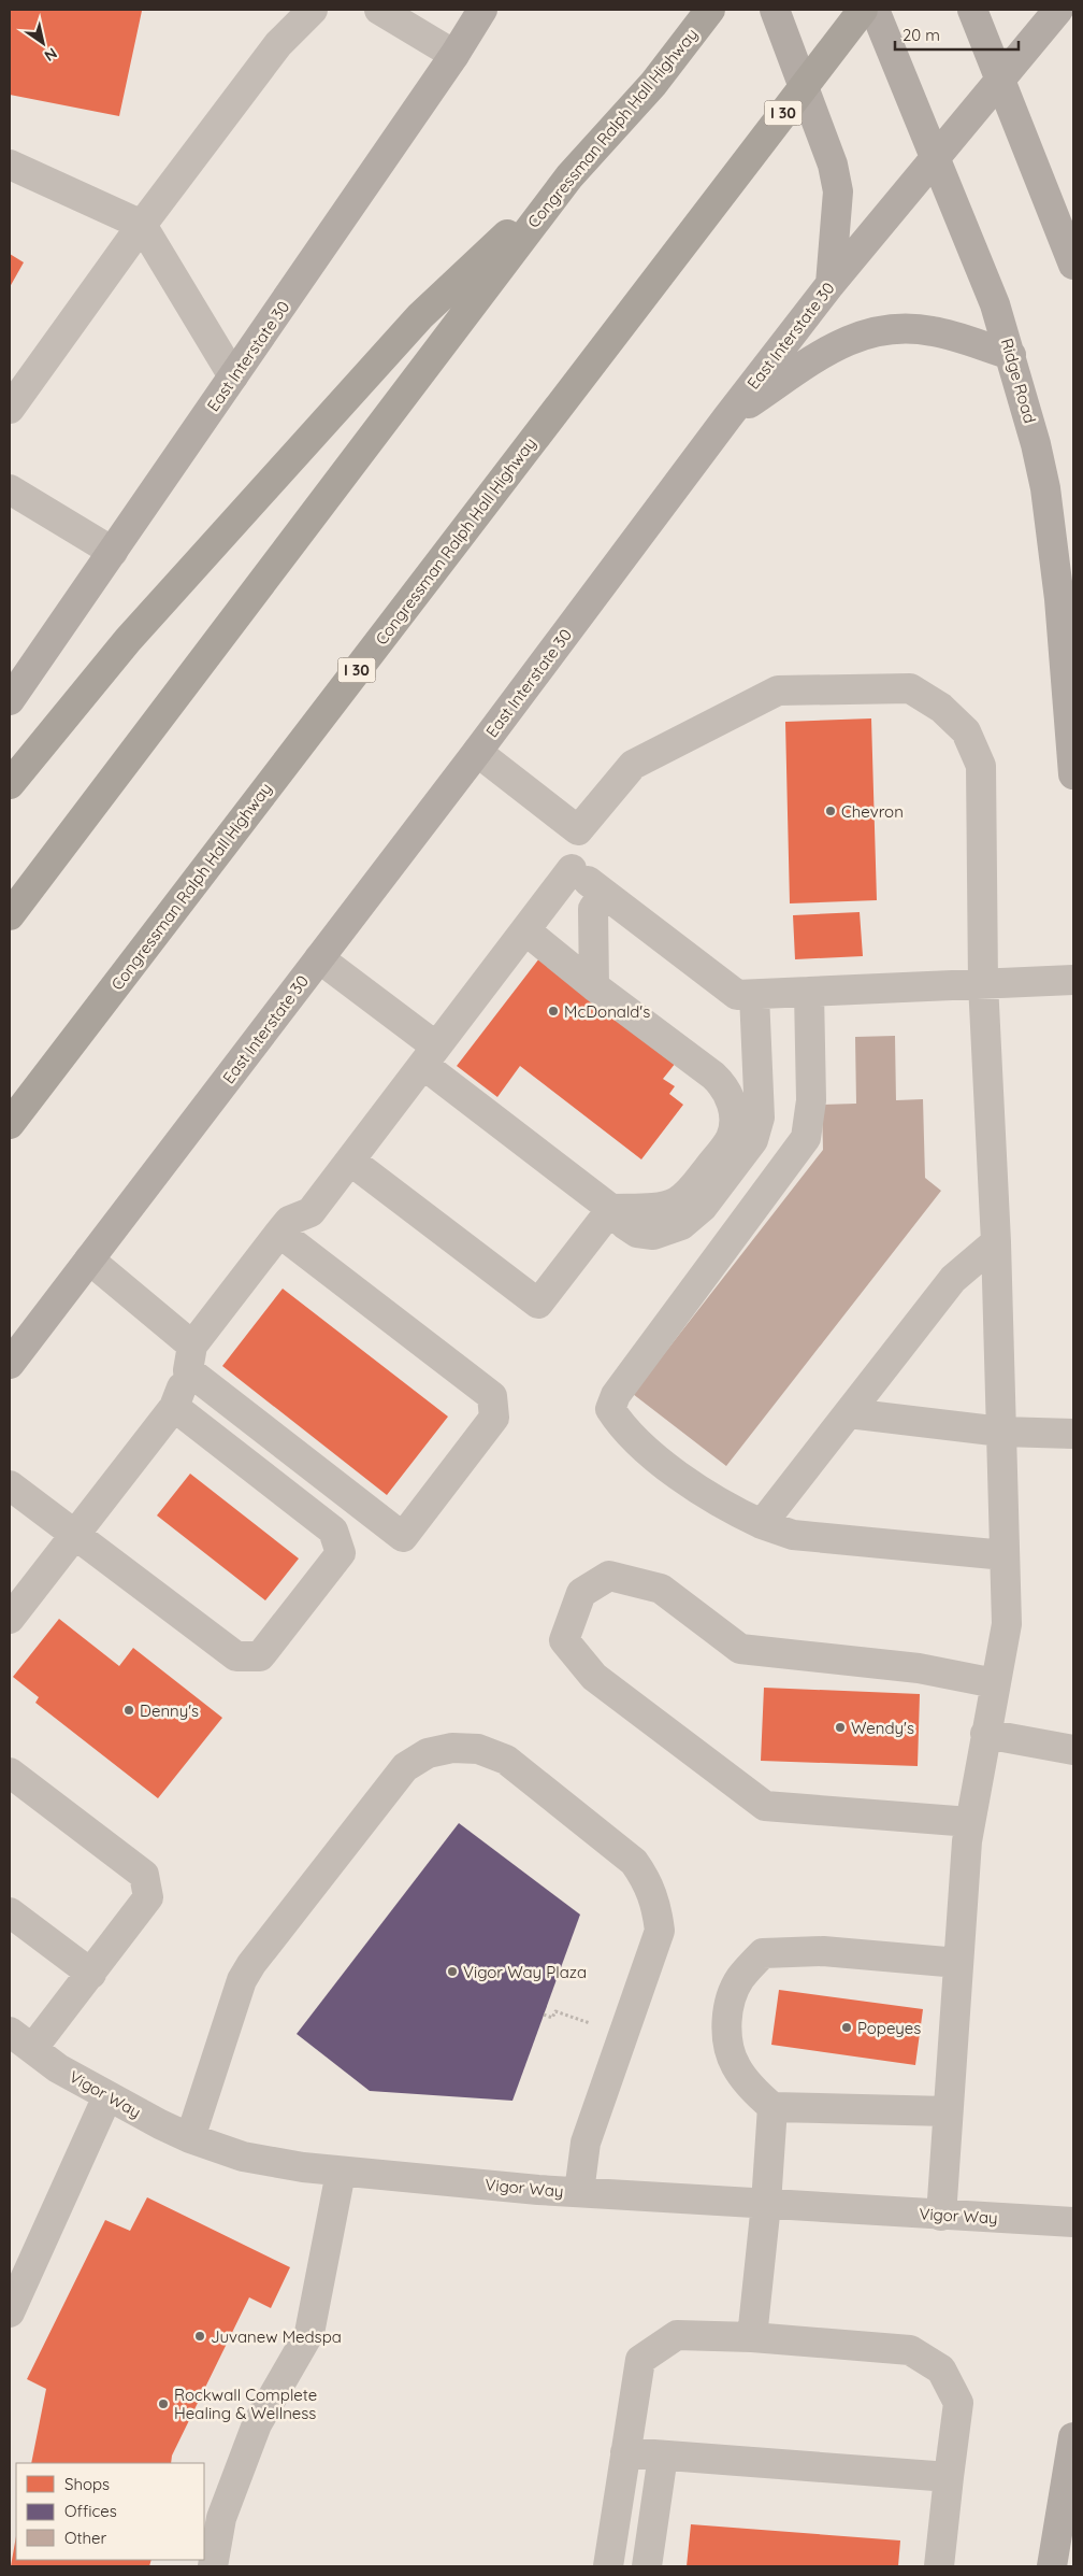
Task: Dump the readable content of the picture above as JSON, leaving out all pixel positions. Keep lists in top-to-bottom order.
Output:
{
  "streets": {
    "highway": ["I 30", "Congressman Ralph Hall Highway"],
    "main road": ["East Interstate 30", "Ridge Road"],
    "street": ["Vigor Way"]
  },
  "crossings": [
    ["East Interstate 30", "Ridge Road"]
  ],
  "places": [
    "Chevron",
    "McDonald's",
    "Denny's",
    "Wendy's",
    "Vigor Way Plaza",
    "Popeyes",
    "Juvanew Medspa",
    "Rockwall Complete Healing & Wellness"
  ],
  "legend": ["Shops", "Offices", "Other"],
  "scale_bar": "20 m",
  "north": "bottom right"
}
